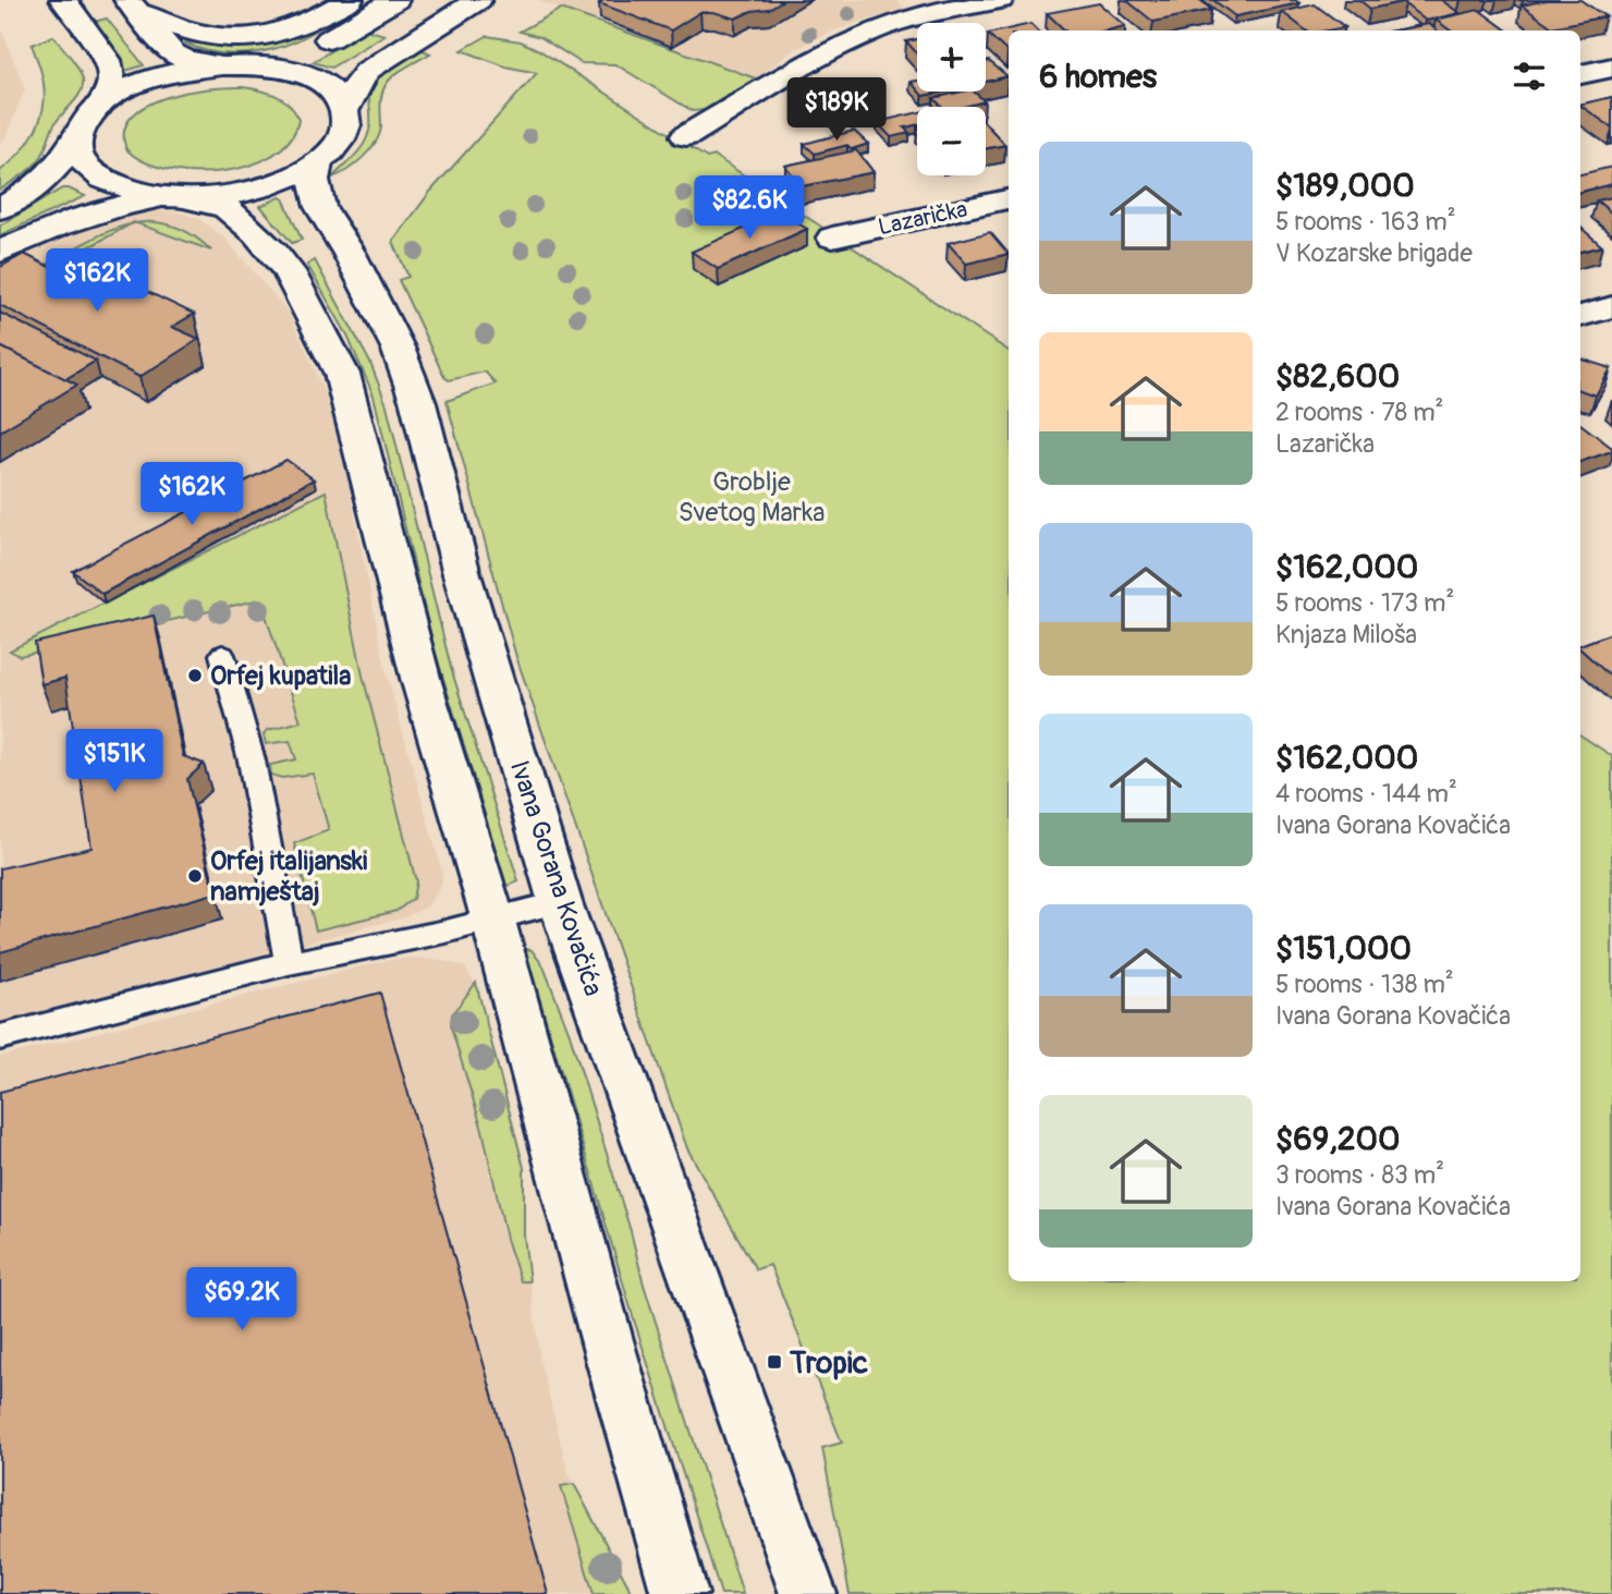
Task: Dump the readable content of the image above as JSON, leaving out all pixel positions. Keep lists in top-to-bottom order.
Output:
{
  "streets": {
    "main road": ["Lazarička", "Ivana Gorana Kovačića"]
  },
  "parks": ["Groblje Svetog Marka"],
  "places": {
    "other": ["Orfej kupatila", "Orfej italijanski namještaj"],
    "transit": ["Tropic"]
  },
  "page": {
    "map_buttons": ["+", "−"],
    "heading": "6 homes",
    "price": [
      "$189K",
      "$82.6K",
      "$162K",
      "$162K",
      "$151K",
      "$69.2K"
    ],
    "list": [
      {
        "name": "$189,000",
        "note": "5 rooms · 163 m² · V Kozarske brigade"
      },
      {
        "name": "$82,600",
        "note": "2 rooms · 78 m² · Lazarička"
      },
      {
        "name": "$162,000",
        "note": "5 rooms · 173 m² · Knjaza Miloša"
      },
      {
        "name": "$162,000",
        "note": "4 rooms · 144 m² · Ivana Gorana Kovačića"
      },
      {
        "name": "$151,000",
        "note": "5 rooms · 138 m² · Ivana Gorana Kovačića"
      },
      {
        "name": "$69,200",
        "note": "3 rooms · 83 m² · Ivana Gorana Kovačića"
      }
    ]
  }
}
